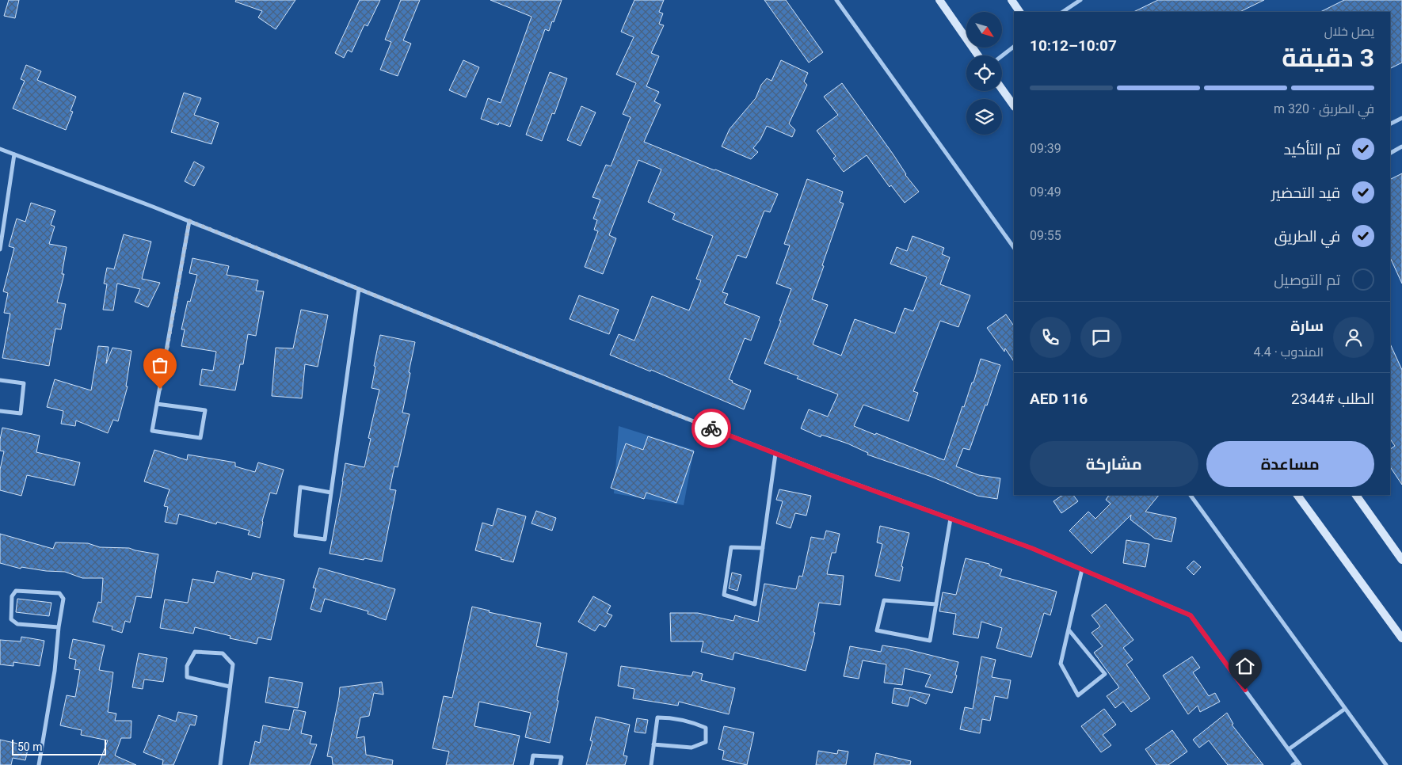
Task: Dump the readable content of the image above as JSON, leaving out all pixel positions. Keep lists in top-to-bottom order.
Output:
{
  "scale_bar": "50 m",
  "north": "bottom right",
  "page": {
    "heading": ["3 دقيقة", "يصل خلال", "10:07–10:12"],
    "panel": [
      "سارة",
      "المندوب · 4.4",
      "الطلب #2344",
      "AED 116"
    ],
    "bar": "في الطريق · 320 m",
    "list": [
      ["تم التأكيد", "09:39"],
      ["قيد التحضير", "09:49"],
      ["في الطريق", "09:55"],
      "تم التوصيل"
    ],
    "buttons": ["مساعدة", "مشاركة"],
    "scale": "50 m"
  }
}
